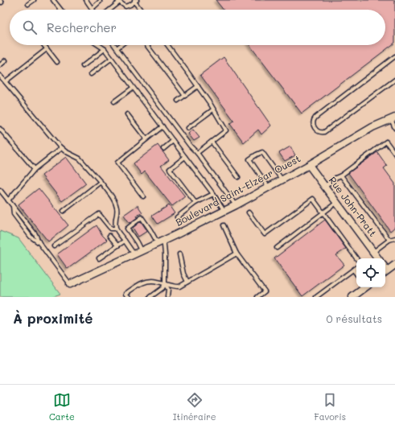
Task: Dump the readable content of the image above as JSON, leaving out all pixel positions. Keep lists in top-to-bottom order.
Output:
{
  "streets": {
    "street": ["Boulevard Saint-Elzéar Ouest", "Rue John-Pratt"]
  },
  "crossings": [
    ["Boulevard Saint-Elzéar Ouest", "Rue John-Pratt"]
  ],
  "page": {
    "search": "Rechercher",
    "heading": ["À proximité", "0 résultats"],
    "nav": ["Carte", "Itinéraire", "Favoris"]
  }
}
